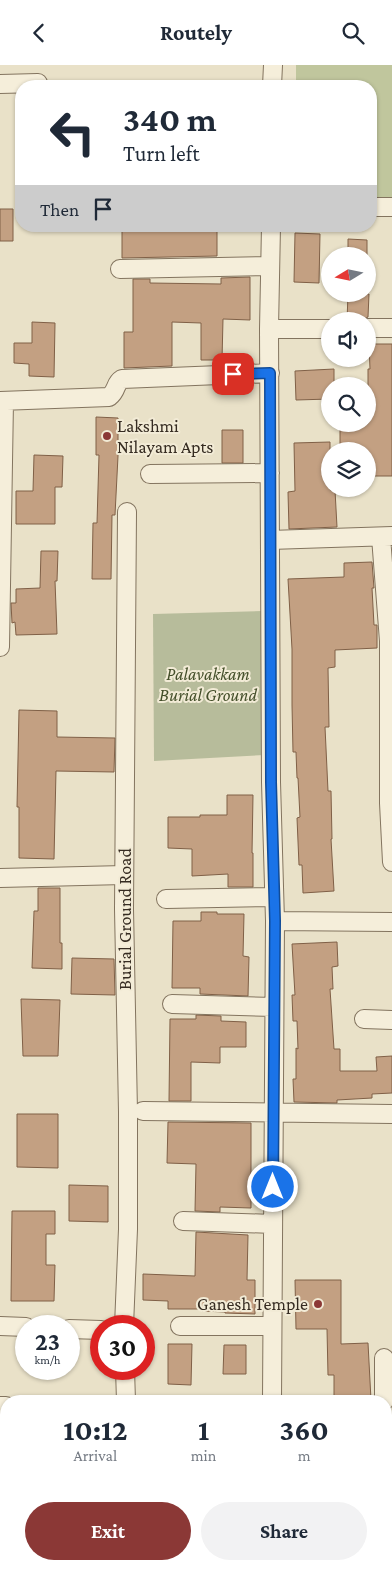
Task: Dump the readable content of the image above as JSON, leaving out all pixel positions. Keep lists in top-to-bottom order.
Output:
{
  "streets": {
    "street": ["Burial Ground Road"]
  },
  "parks": ["Palavakkam Burial Ground"],
  "places": ["Lakshmi Nilayam Apts", "Ganesh Temple"],
  "north": "left",
  "page": {
    "header": "Routely",
    "turn": ["340 m", "Turn left"],
    "then": "Then",
    "speed": "23 km/h",
    "limit": "30",
    "eta": [
      "10:12",
      "Arrival",
      "1",
      "min",
      "360",
      "m"
    ],
    "buttons": ["Exit", "Share"]
  }
}
